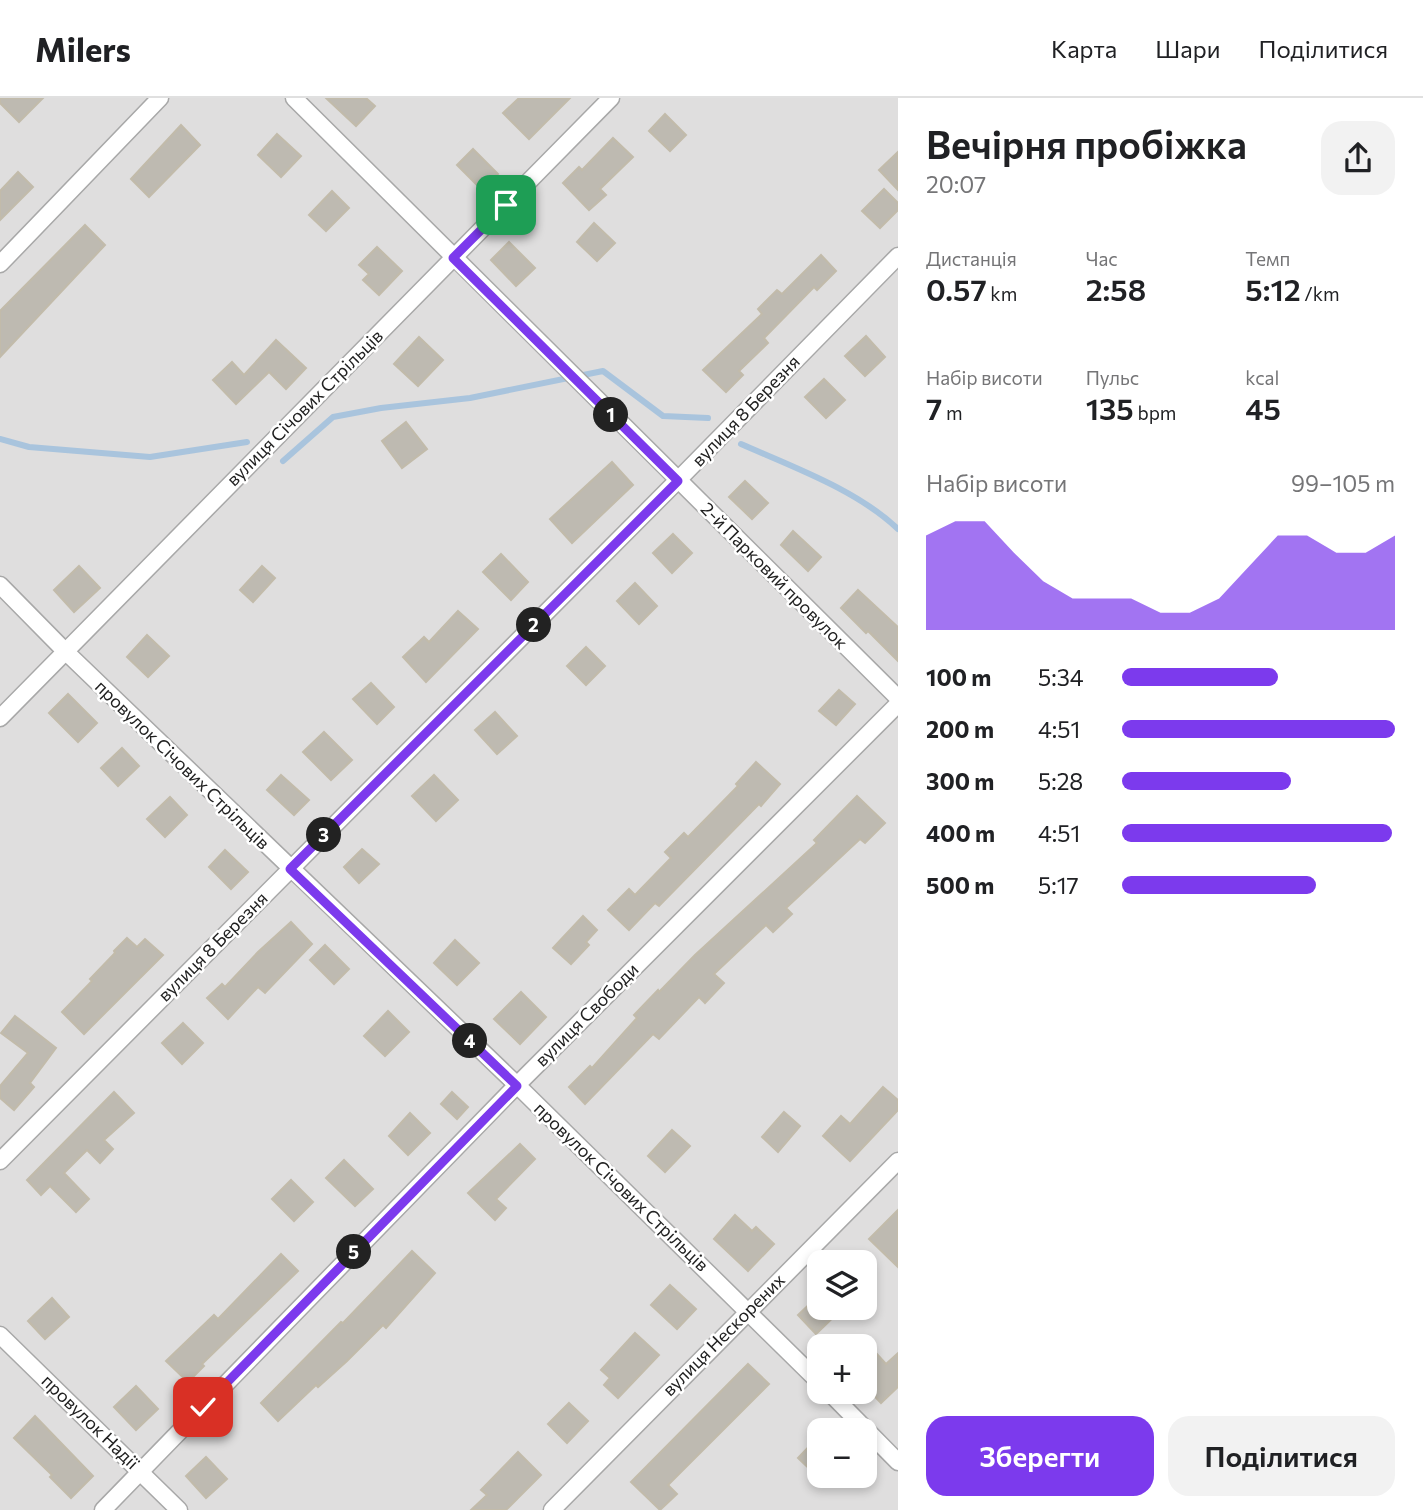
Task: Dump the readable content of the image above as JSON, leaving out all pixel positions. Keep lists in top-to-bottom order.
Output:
{
  "streets": {
    "street": [
      "вулиця Січових Стрільців",
      "вулиця 8 Березня",
      "2-й Парковий провулок",
      "провулок Січових Стрільців",
      "вулиця Свободи",
      "вулиця Нескорених",
      "провулок Надії"
    ]
  },
  "crossings": [
    ["вулиця Січових Стрільців", "2-й Парковий провулок"],
    ["вулиця Січових Стрільців", "провулок Січових Стрільців"],
    ["вулиця 8 Березня", "2-й Парковий провулок"],
    ["вулиця 8 Березня", "провулок Січових Стрільців"],
    ["провулок Січових Стрільців", "вулиця Свободи"],
    ["провулок Січових Стрільців", "вулиця Нескорених"],
    ["вулиця Свободи", "провулок Надії"]
  ],
  "page": {
    "header": "Milers",
    "nav": ["Карта", "Шари", "Поділитися"],
    "heading": ["Вечірня пробіжка", "20:07"],
    "stats": [
      ["Дистанція", "0.57 km"],
      ["Час", "2:58"],
      ["Темп", "5:12 /km"],
      ["Набір висоти", "7 m"],
      ["Пульс", "135 bpm"],
      ["kcal", "45"]
    ],
    "pins": [
      "1",
      "2",
      "3",
      "4",
      "5"
    ],
    "chart": ["Набір висоти", "99–105 m"],
    "list": [
      {
        "name": "100 m",
        "note": "5:34"
      },
      {
        "name": "200 m",
        "note": "4:51"
      },
      {
        "name": "300 m",
        "note": "5:28"
      },
      {
        "name": "400 m",
        "note": "4:51"
      },
      {
        "name": "500 m",
        "note": "5:17"
      }
    ],
    "map_buttons": ["+", "−"],
    "buttons": ["Зберегти", "Поділитися"]
  }
}
